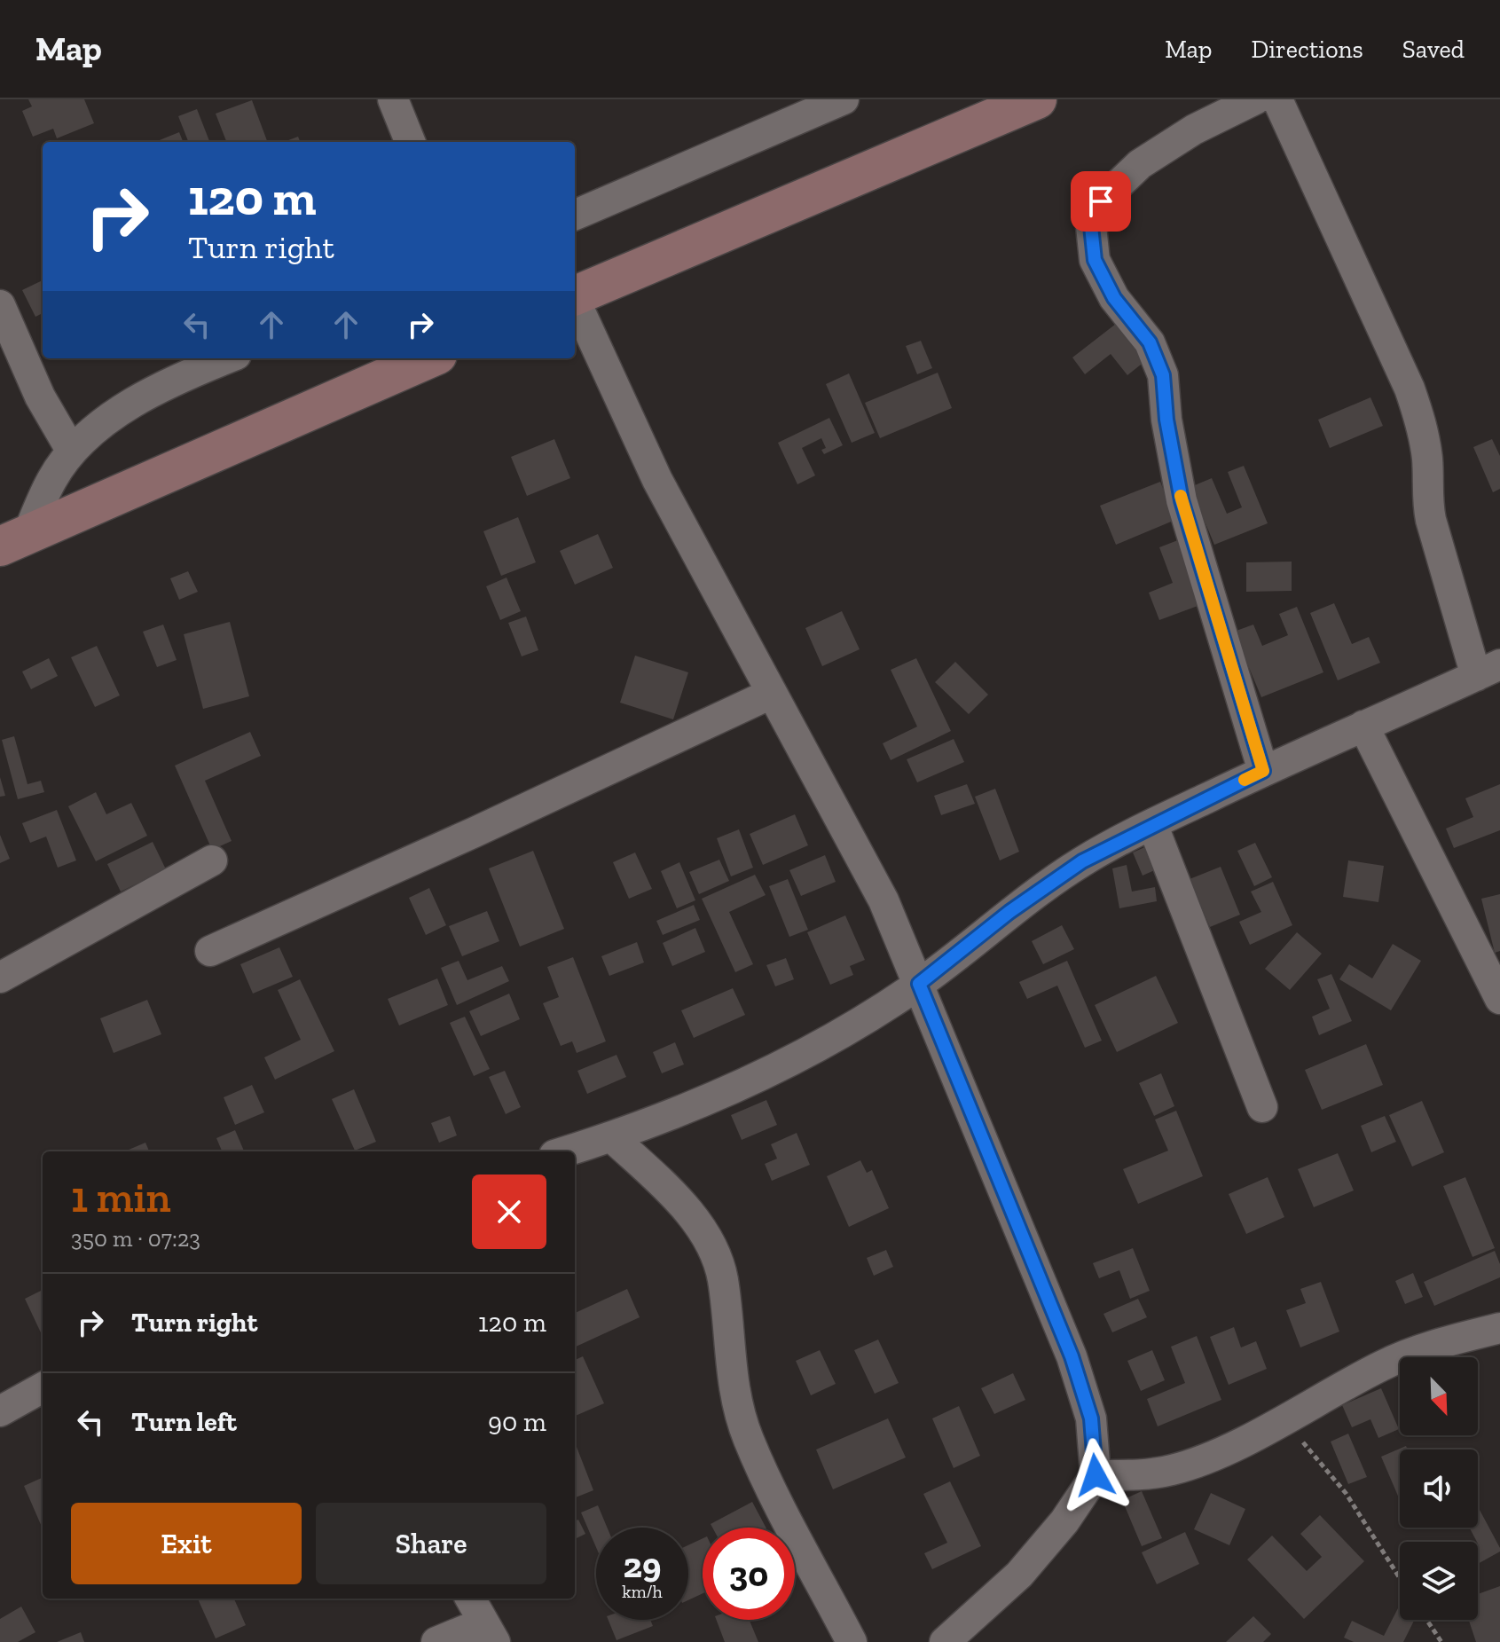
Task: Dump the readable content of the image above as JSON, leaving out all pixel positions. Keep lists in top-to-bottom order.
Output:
{
  "north": "bottom right",
  "page": {
    "header": "Map",
    "nav": ["Map", "Directions", "Saved"],
    "turn": ["120 m", "Turn right"],
    "heading": ["1 min", "350 m · 07:23"],
    "list": [
      {
        "name": "Turn right",
        "value": "120 m"
      },
      {
        "name": "Turn left",
        "value": "90 m"
      }
    ],
    "buttons": ["Exit", "Share"],
    "speed": "29 km/h",
    "limit": "30"
  }
}
